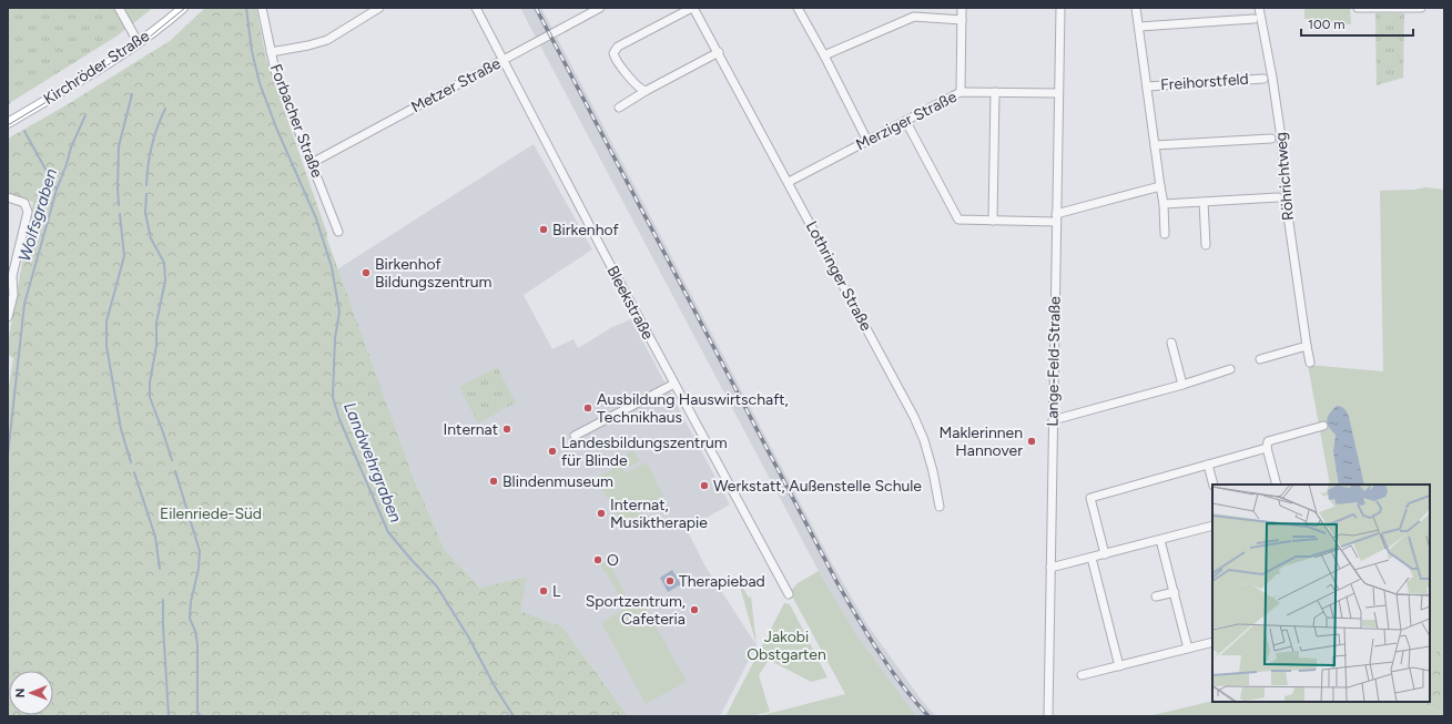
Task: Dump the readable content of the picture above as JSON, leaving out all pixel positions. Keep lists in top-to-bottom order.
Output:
{
  "streets": {
    "main road": ["Kirchröder Straße"],
    "street": [
      "Freihorstfeld",
      "Metzer Straße",
      "Forbacher Straße",
      "Merziger Straße",
      "Röhrichtweg",
      "Lothringer Straße",
      "Bleekstraße",
      "Lange-Feld-Straße"
    ]
  },
  "crossings": [
    ["Metzer Straße", "Forbacher Straße"],
    ["Metzer Straße", "Bleekstraße"],
    ["Merziger Straße", "Lothringer Straße"],
    ["Merziger Straße", "Lange-Feld-Straße"]
  ],
  "water": ["Wolfsgraben", "Landwehrgraben"],
  "parks": ["Eilenriede-Süd", "Jakobi Obstgarten"],
  "places": [
    "Birkenhof",
    "Birkenhof Bildungszentrum",
    "Ausbildung Hauswirtschaft, Technikhaus",
    "Internat",
    "Maklerinnen Hannover",
    "Landesbildungszentrum für Blinde",
    "Blindenmuseum",
    "Werkstatt, Außenstelle Schule",
    "Internat, Musiktherapie",
    "O",
    "Therapiebad",
    "L",
    "Sportzentrum, Cafeteria"
  ],
  "scale_bar": "100 m",
  "north": "left"
}
